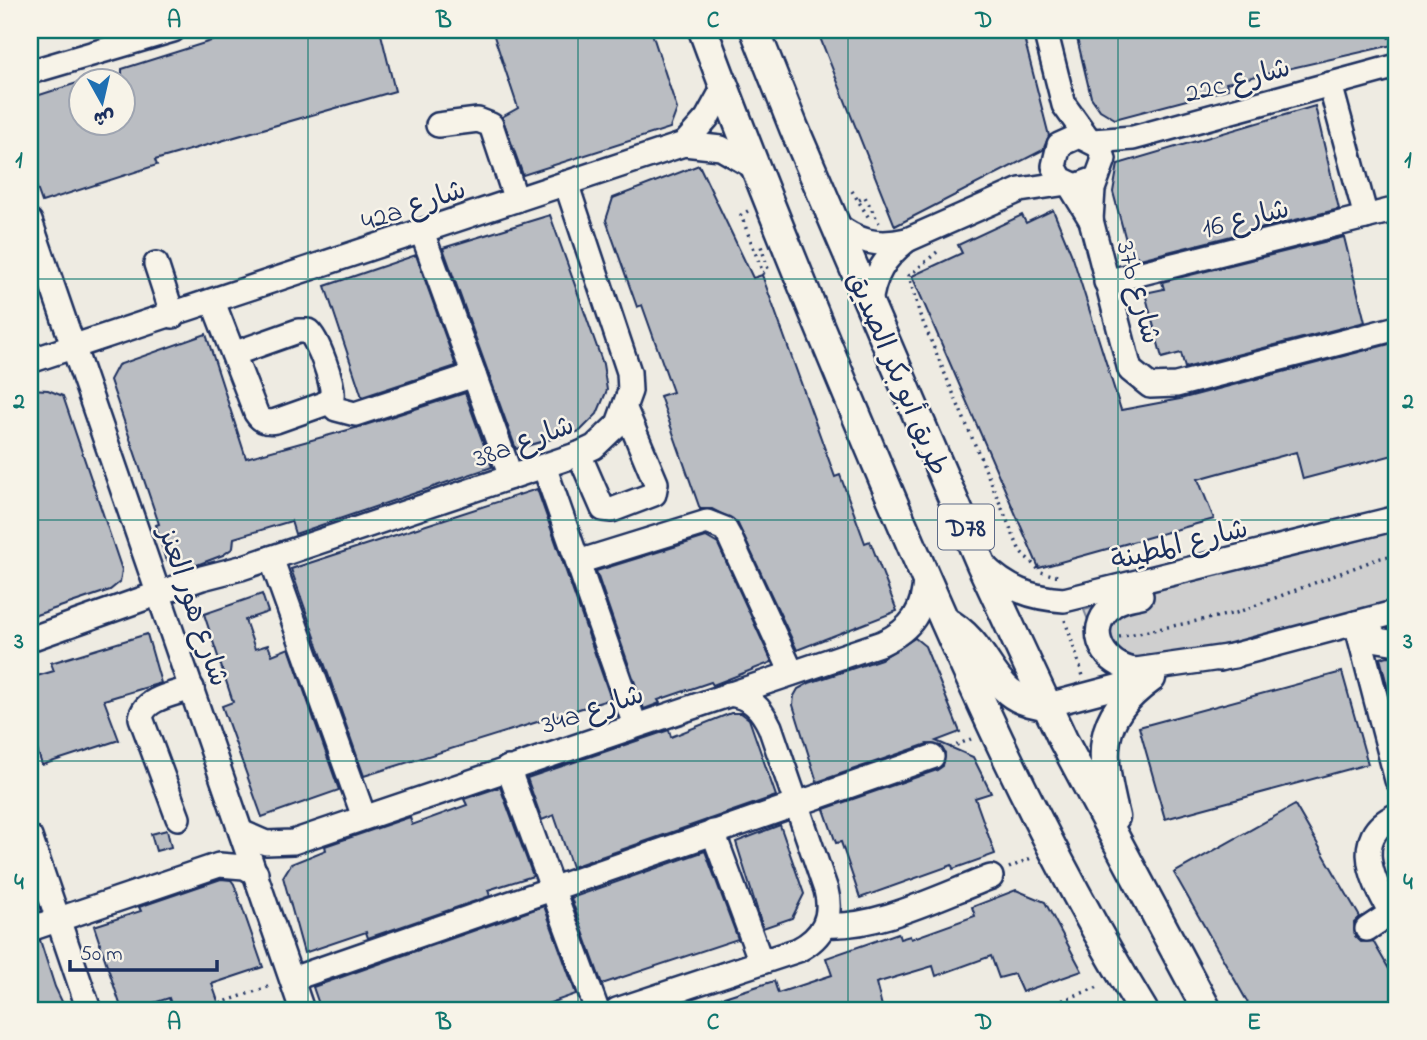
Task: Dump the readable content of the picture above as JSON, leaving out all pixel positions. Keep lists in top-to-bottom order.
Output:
{
  "streets": {
    "main road": ["طريق أبو بكر الصديق", "D78"],
    "street": [
      "22c شارع",
      "42a شارع",
      "شارع 16",
      "37b شارع",
      "38a شارع",
      "شارع المطينة",
      "شارع هور العنز",
      "34a شارع"
    ]
  },
  "crossings": [
    ["22c شارع", "37b شارع"],
    ["42a شارع", "طريق أبو بكر الصديق"],
    ["42a شارع", "38a شارع"],
    ["42a شارع", "شارع هور العنز"],
    ["شارع 16", "37b شارع"],
    ["طريق أبو بكر الصديق", "شارع المطينة"],
    ["طريق أبو بكر الصديق", "34a شارع"],
    ["38a شارع", "شارع هور العنز"],
    ["شارع هور العنز", "34a شارع"]
  ],
  "scale_bar": "50 m",
  "north": "bottom",
  "grid": {
    "columns": [
      "A",
      "B",
      "C",
      "D",
      "E"
    ],
    "rows": [
      "1",
      "2",
      "3",
      "4"
    ]
  }
}
